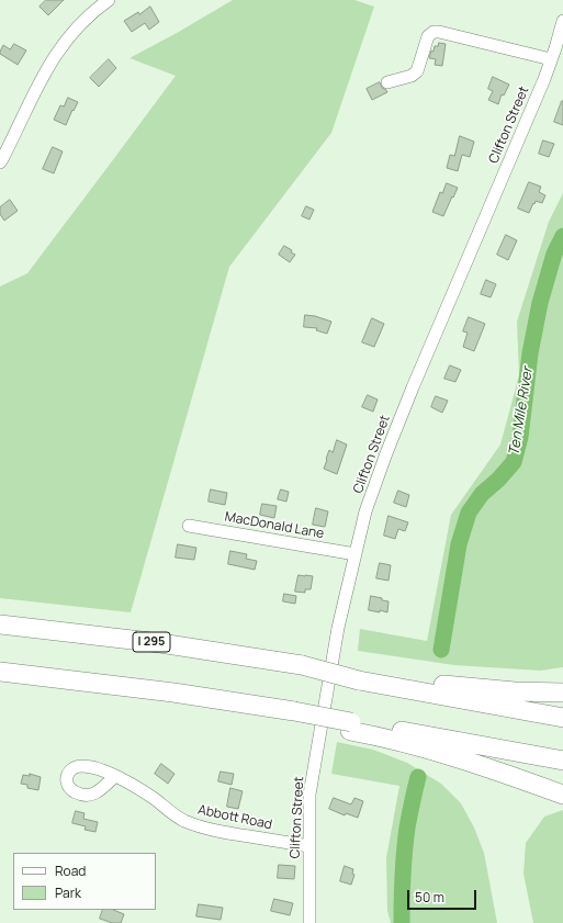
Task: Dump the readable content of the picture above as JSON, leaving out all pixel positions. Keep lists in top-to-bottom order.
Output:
{
  "streets": {
    "highway": ["I 295"],
    "street": ["Clifton Street", "MacDonald Lane", "Abbott Road"]
  },
  "crossings": [
    ["Clifton Street", "MacDonald Lane"],
    ["Clifton Street", "Abbott Road"]
  ],
  "water": ["Ten Mile River"],
  "legend": ["Road", "Park"],
  "scale_bar": "50 m"
}
